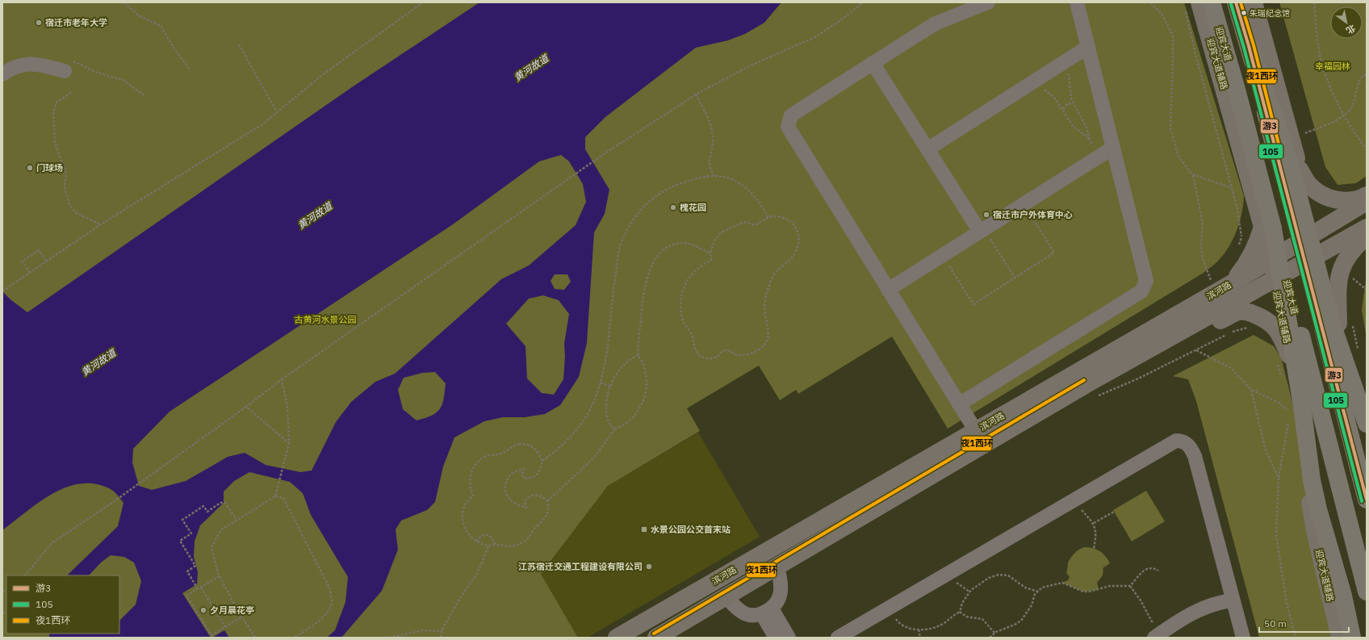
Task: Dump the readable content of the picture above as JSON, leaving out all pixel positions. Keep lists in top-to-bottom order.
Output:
{
  "streets": {
    "highway": ["迎宾大道"],
    "main road": ["迎宾大道辅路", "滨河路"]
  },
  "crossings": [
    ["迎宾大道", "迎宾大道辅路"],
    ["迎宾大道辅路", "滨河路"]
  ],
  "water": ["黄河故道"],
  "parks": ["幸福园林", "古黄河水景公园"],
  "places": {
    "other": [
      "朱瑞纪念馆",
      "宿迁市老年大学",
      "门球场",
      "槐花园",
      "宿迁市户外体育中心",
      "江苏宿迁交通工程建设有限公司",
      "夕月晨花亭"
    ],
    "transit": ["水景公园公交首末站"]
  },
  "lines": ["transit line 游3", "transit line 夜1西环", "transit line 105"],
  "legend": ["游3", "105", "夜1西环"],
  "scale_bar": "50 m",
  "north": "bottom right"
}
